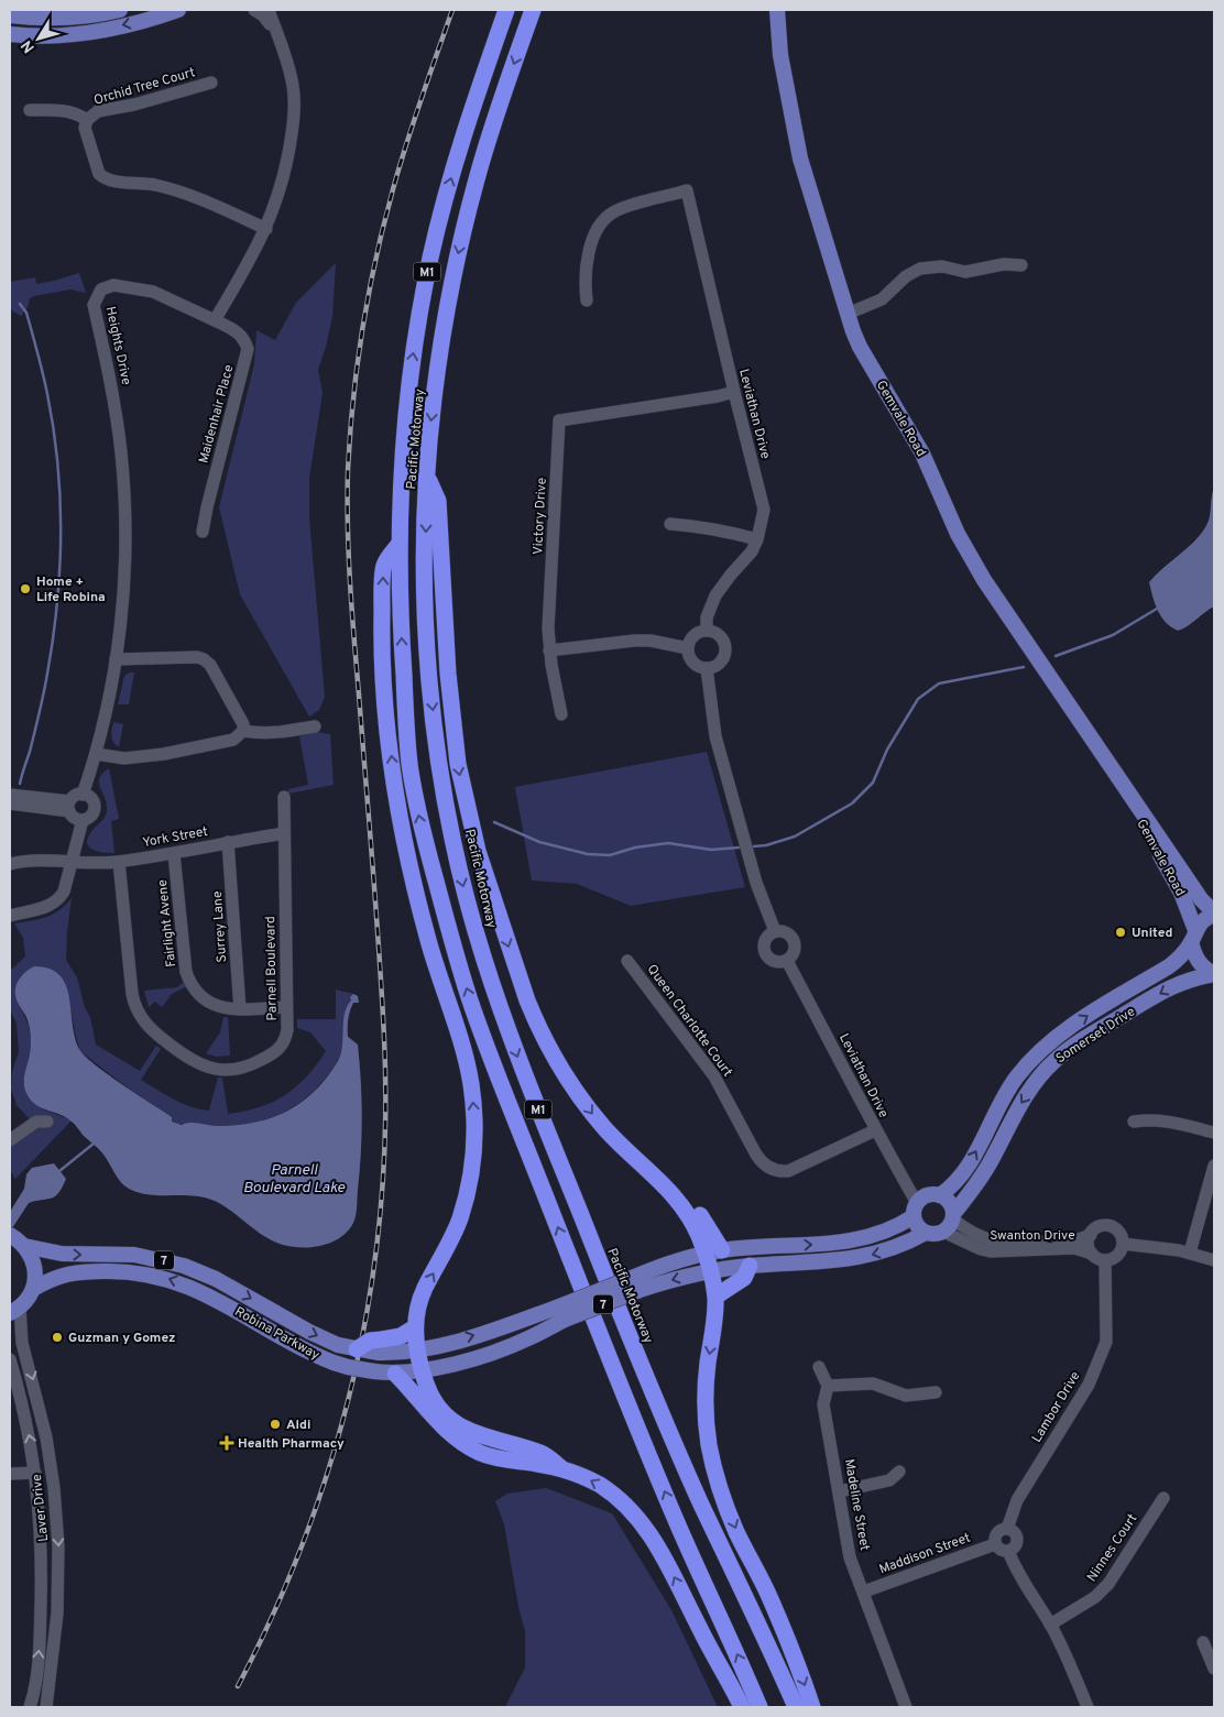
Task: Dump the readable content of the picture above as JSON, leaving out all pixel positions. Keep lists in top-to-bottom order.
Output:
{
  "streets": {
    "highway": ["M1", "Pacific Motorway"],
    "main road": [
      "Gemvale Road",
      "Somerset Drive",
      "7",
      "Robina Parkway"
    ],
    "street": [
      "Orchid Tree Court",
      "Heights Drive",
      "Maidenhair Place",
      "Leviathan Drive",
      "Victory Drive",
      "York Street",
      "Fairlight Avene",
      "Surrey Lane",
      "Parnell Boulevard",
      "Queen Charlotte Court",
      "Swanton Drive",
      "Lambor Drive",
      "Madeline Street",
      "Laver Drive",
      "Ninnes Court",
      "Maddison Street"
    ]
  },
  "crossings": [
    ["Heights Drive", "Maidenhair Place"],
    ["Leviathan Drive", "Victory Drive"],
    ["Leviathan Drive", "Queen Charlotte Court"],
    ["Leviathan Drive", "Somerset Drive"],
    ["Leviathan Drive", "Swanton Drive"],
    ["Gemvale Road", "Somerset Drive"],
    ["York Street", "Fairlight Avene"],
    ["York Street", "Surrey Lane"],
    ["York Street", "Parnell Boulevard"],
    ["Fairlight Avene", "Surrey Lane"],
    ["Fairlight Avene", "Parnell Boulevard"],
    ["Somerset Drive", "Swanton Drive"],
    ["Somerset Drive", "Robina Parkway"],
    ["Swanton Drive", "Lambor Drive"],
    ["7", "Robina Parkway"],
    ["7", "Laver Drive"],
    ["Lambor Drive", "Maddison Street"],
    ["Madeline Street", "Maddison Street"]
  ],
  "water": ["Parnell Boulevard Lake"],
  "places": {
    "other": [
      "Home + Life Robina",
      "United",
      "Guzman y Gomez",
      "Aldi"
    ],
    "health": ["Health Pharmacy"]
  },
  "north": "bottom left"
}
